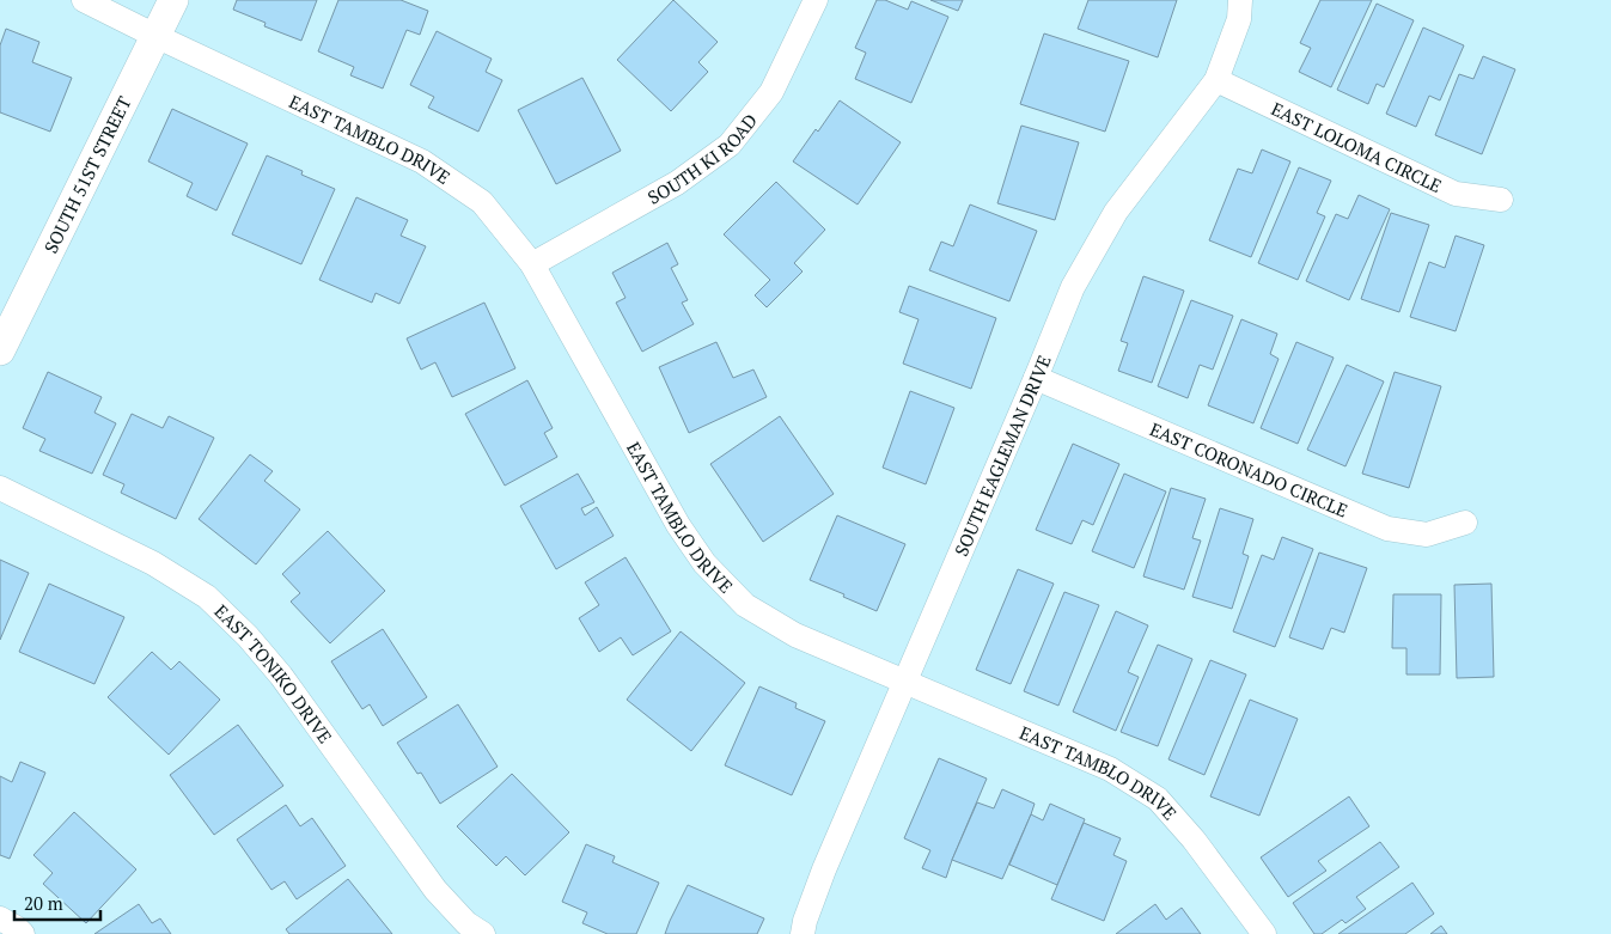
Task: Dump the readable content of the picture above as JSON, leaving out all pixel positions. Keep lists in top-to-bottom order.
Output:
{
  "streets": {
    "street": [
      "EAST TAMBLO DRIVE",
      "EAST LOLOMA CIRCLE",
      "SOUTH KI ROAD",
      "SOUTH 51ST STREET",
      "SOUTH EAGLEMAN DRIVE",
      "EAST CORONADO CIRCLE",
      "EAST TONIKO DRIVE"
    ]
  },
  "crossings": [
    ["EAST TAMBLO DRIVE", "SOUTH KI ROAD"],
    ["EAST TAMBLO DRIVE", "SOUTH 51ST STREET"],
    ["EAST TAMBLO DRIVE", "SOUTH EAGLEMAN DRIVE"],
    ["EAST LOLOMA CIRCLE", "SOUTH EAGLEMAN DRIVE"],
    ["SOUTH EAGLEMAN DRIVE", "EAST CORONADO CIRCLE"]
  ],
  "scale_bar": "20 m"
}
